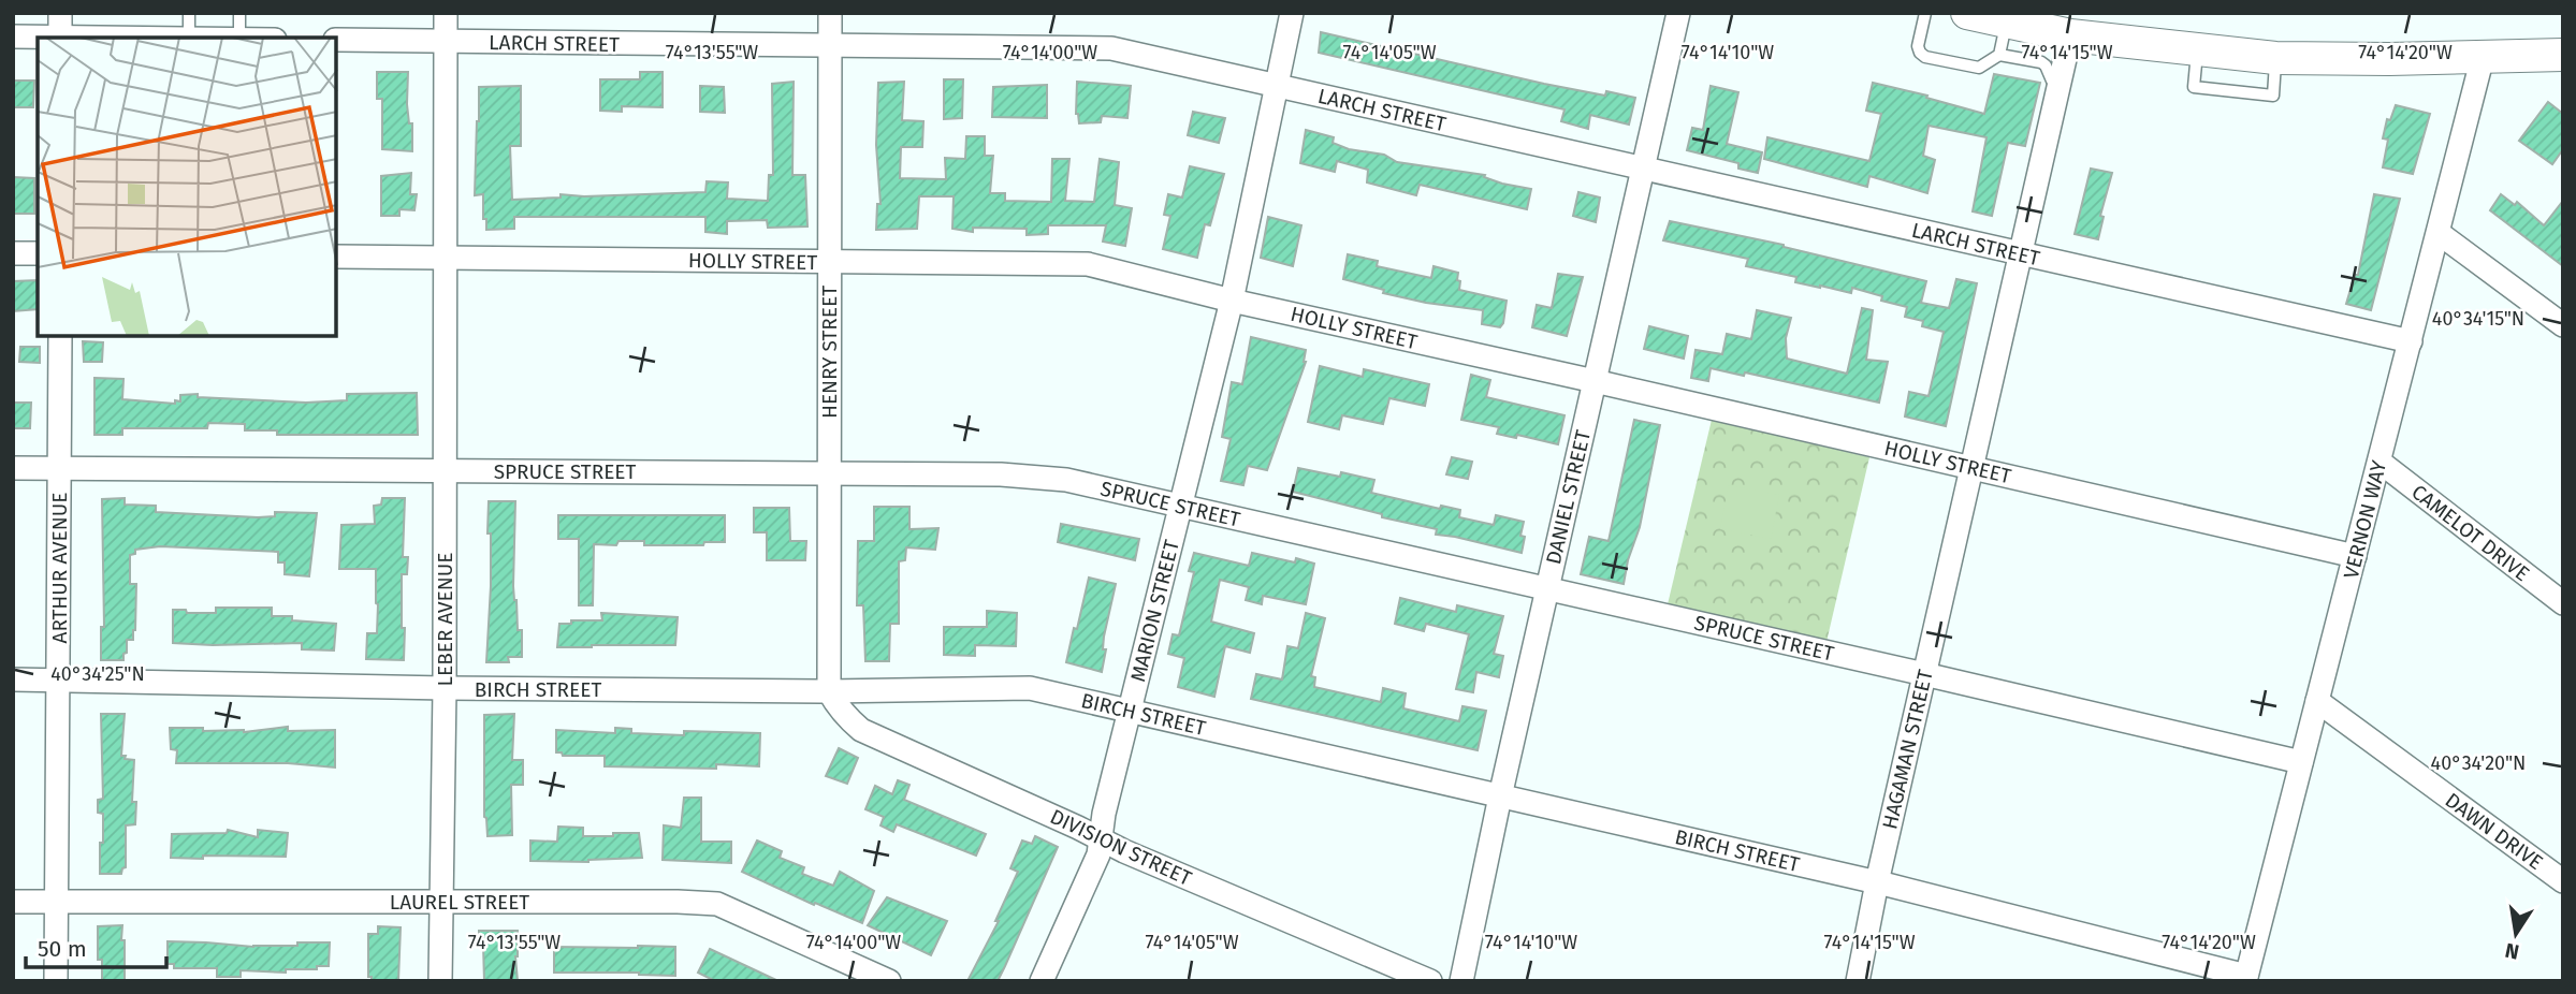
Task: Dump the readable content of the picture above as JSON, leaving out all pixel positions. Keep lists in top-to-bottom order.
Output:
{
  "streets": {
    "street": [
      "LARCH STREET",
      "HOLLY STREET",
      "HENRY STREET",
      "SPRUCE STREET",
      "DANIEL STREET",
      "VERNON WAY",
      "CAMELOT DRIVE",
      "ARTHUR AVENUE",
      "MARION STREET",
      "LEBER AVENUE",
      "BIRCH STREET",
      "HAGAMAN STREET",
      "DAWN DRIVE",
      "DIVISION STREET",
      "LAUREL STREET"
    ]
  },
  "crossings": [
    ["LARCH STREET", "HENRY STREET"],
    ["LARCH STREET", "DANIEL STREET"],
    ["LARCH STREET", "VERNON WAY"],
    ["LARCH STREET", "MARION STREET"],
    ["LARCH STREET", "LEBER AVENUE"],
    ["LARCH STREET", "HAGAMAN STREET"],
    ["HOLLY STREET", "HENRY STREET"],
    ["HOLLY STREET", "DANIEL STREET"],
    ["HOLLY STREET", "VERNON WAY"],
    ["HOLLY STREET", "MARION STREET"],
    ["HOLLY STREET", "LEBER AVENUE"],
    ["HOLLY STREET", "HAGAMAN STREET"],
    ["HENRY STREET", "SPRUCE STREET"],
    ["HENRY STREET", "BIRCH STREET"],
    ["HENRY STREET", "DIVISION STREET"],
    ["SPRUCE STREET", "DANIEL STREET"],
    ["SPRUCE STREET", "VERNON WAY"],
    ["SPRUCE STREET", "ARTHUR AVENUE"],
    ["SPRUCE STREET", "MARION STREET"],
    ["SPRUCE STREET", "LEBER AVENUE"],
    ["SPRUCE STREET", "HAGAMAN STREET"],
    ["DANIEL STREET", "BIRCH STREET"],
    ["VERNON WAY", "CAMELOT DRIVE"],
    ["VERNON WAY", "BIRCH STREET"],
    ["VERNON WAY", "DAWN DRIVE"],
    ["ARTHUR AVENUE", "BIRCH STREET"],
    ["ARTHUR AVENUE", "LAUREL STREET"],
    ["MARION STREET", "BIRCH STREET"],
    ["MARION STREET", "DIVISION STREET"],
    ["LEBER AVENUE", "BIRCH STREET"],
    ["LEBER AVENUE", "LAUREL STREET"],
    ["BIRCH STREET", "HAGAMAN STREET"],
    ["BIRCH STREET", "DIVISION STREET"]
  ],
  "scale_bar": "50 m",
  "north": "bottom",
  "coordinates": [
    "74°13'55\"W",
    "74°14'00\"W",
    "74°14'05\"W",
    "74°14'10\"W",
    "74°14'15\"W",
    "74°14'20\"W",
    "40°34'15\"N",
    "40°34'25\"N",
    "40°34'20\"N"
  ]
}
